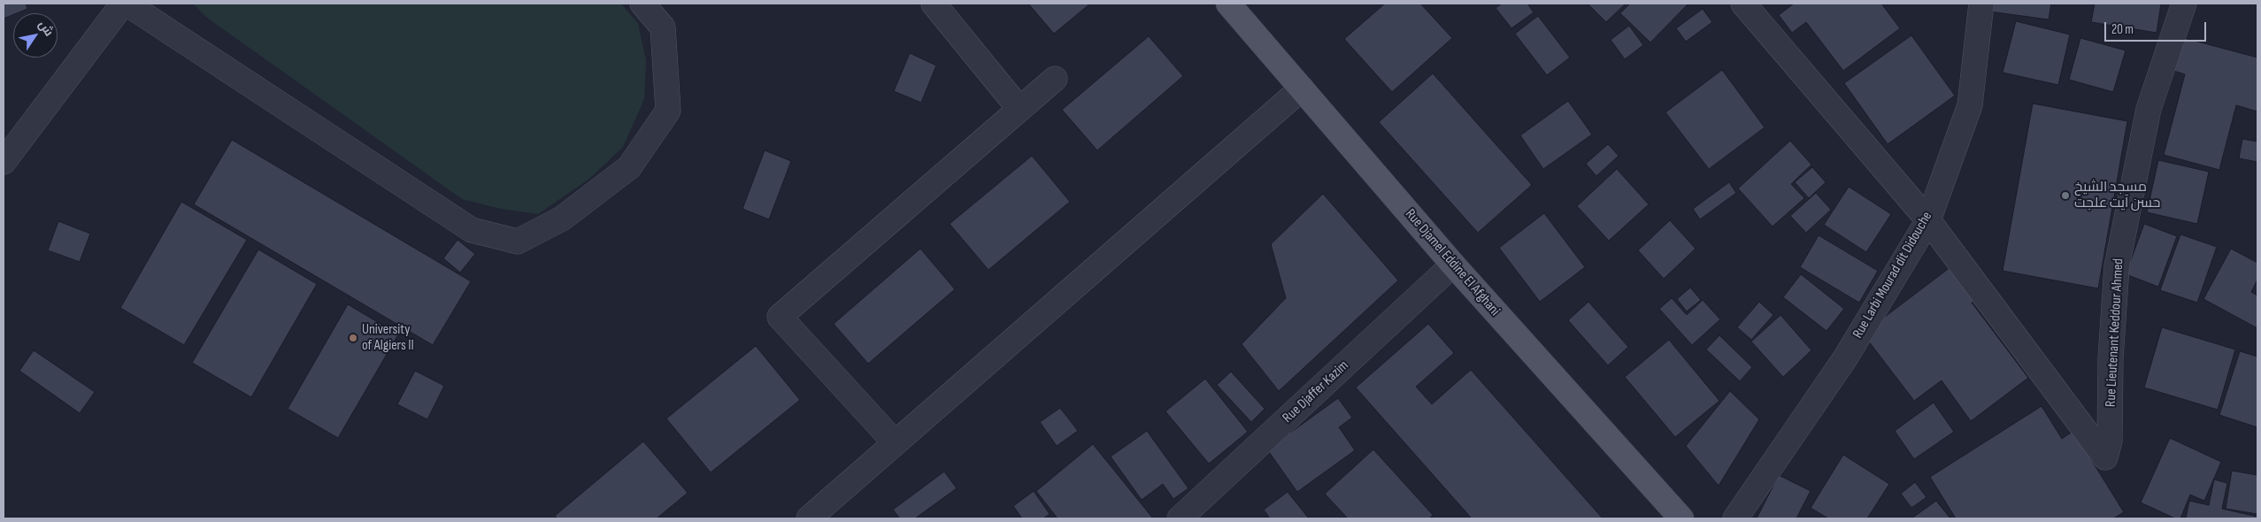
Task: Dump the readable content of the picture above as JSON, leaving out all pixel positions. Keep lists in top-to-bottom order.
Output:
{
  "streets": {
    "main road": ["Rue Djamel Eddine El Afghani"],
    "street": ["Rue Larbi Mourad dit Didouche", "Rue Lieutenant Keddour Ahmed", "Rue Djaffer Kazim"]
  },
  "crossings": [
    ["Rue Djamel Eddine El Afghani", "Rue Djaffer Kazim"],
    ["Rue Larbi Mourad dit Didouche", "Rue Lieutenant Keddour Ahmed"]
  ],
  "places": ["مسجد الشيخ حسن آيت علجت", "University of Algiers II"],
  "scale_bar": "20 m",
  "north": "top right"
}
